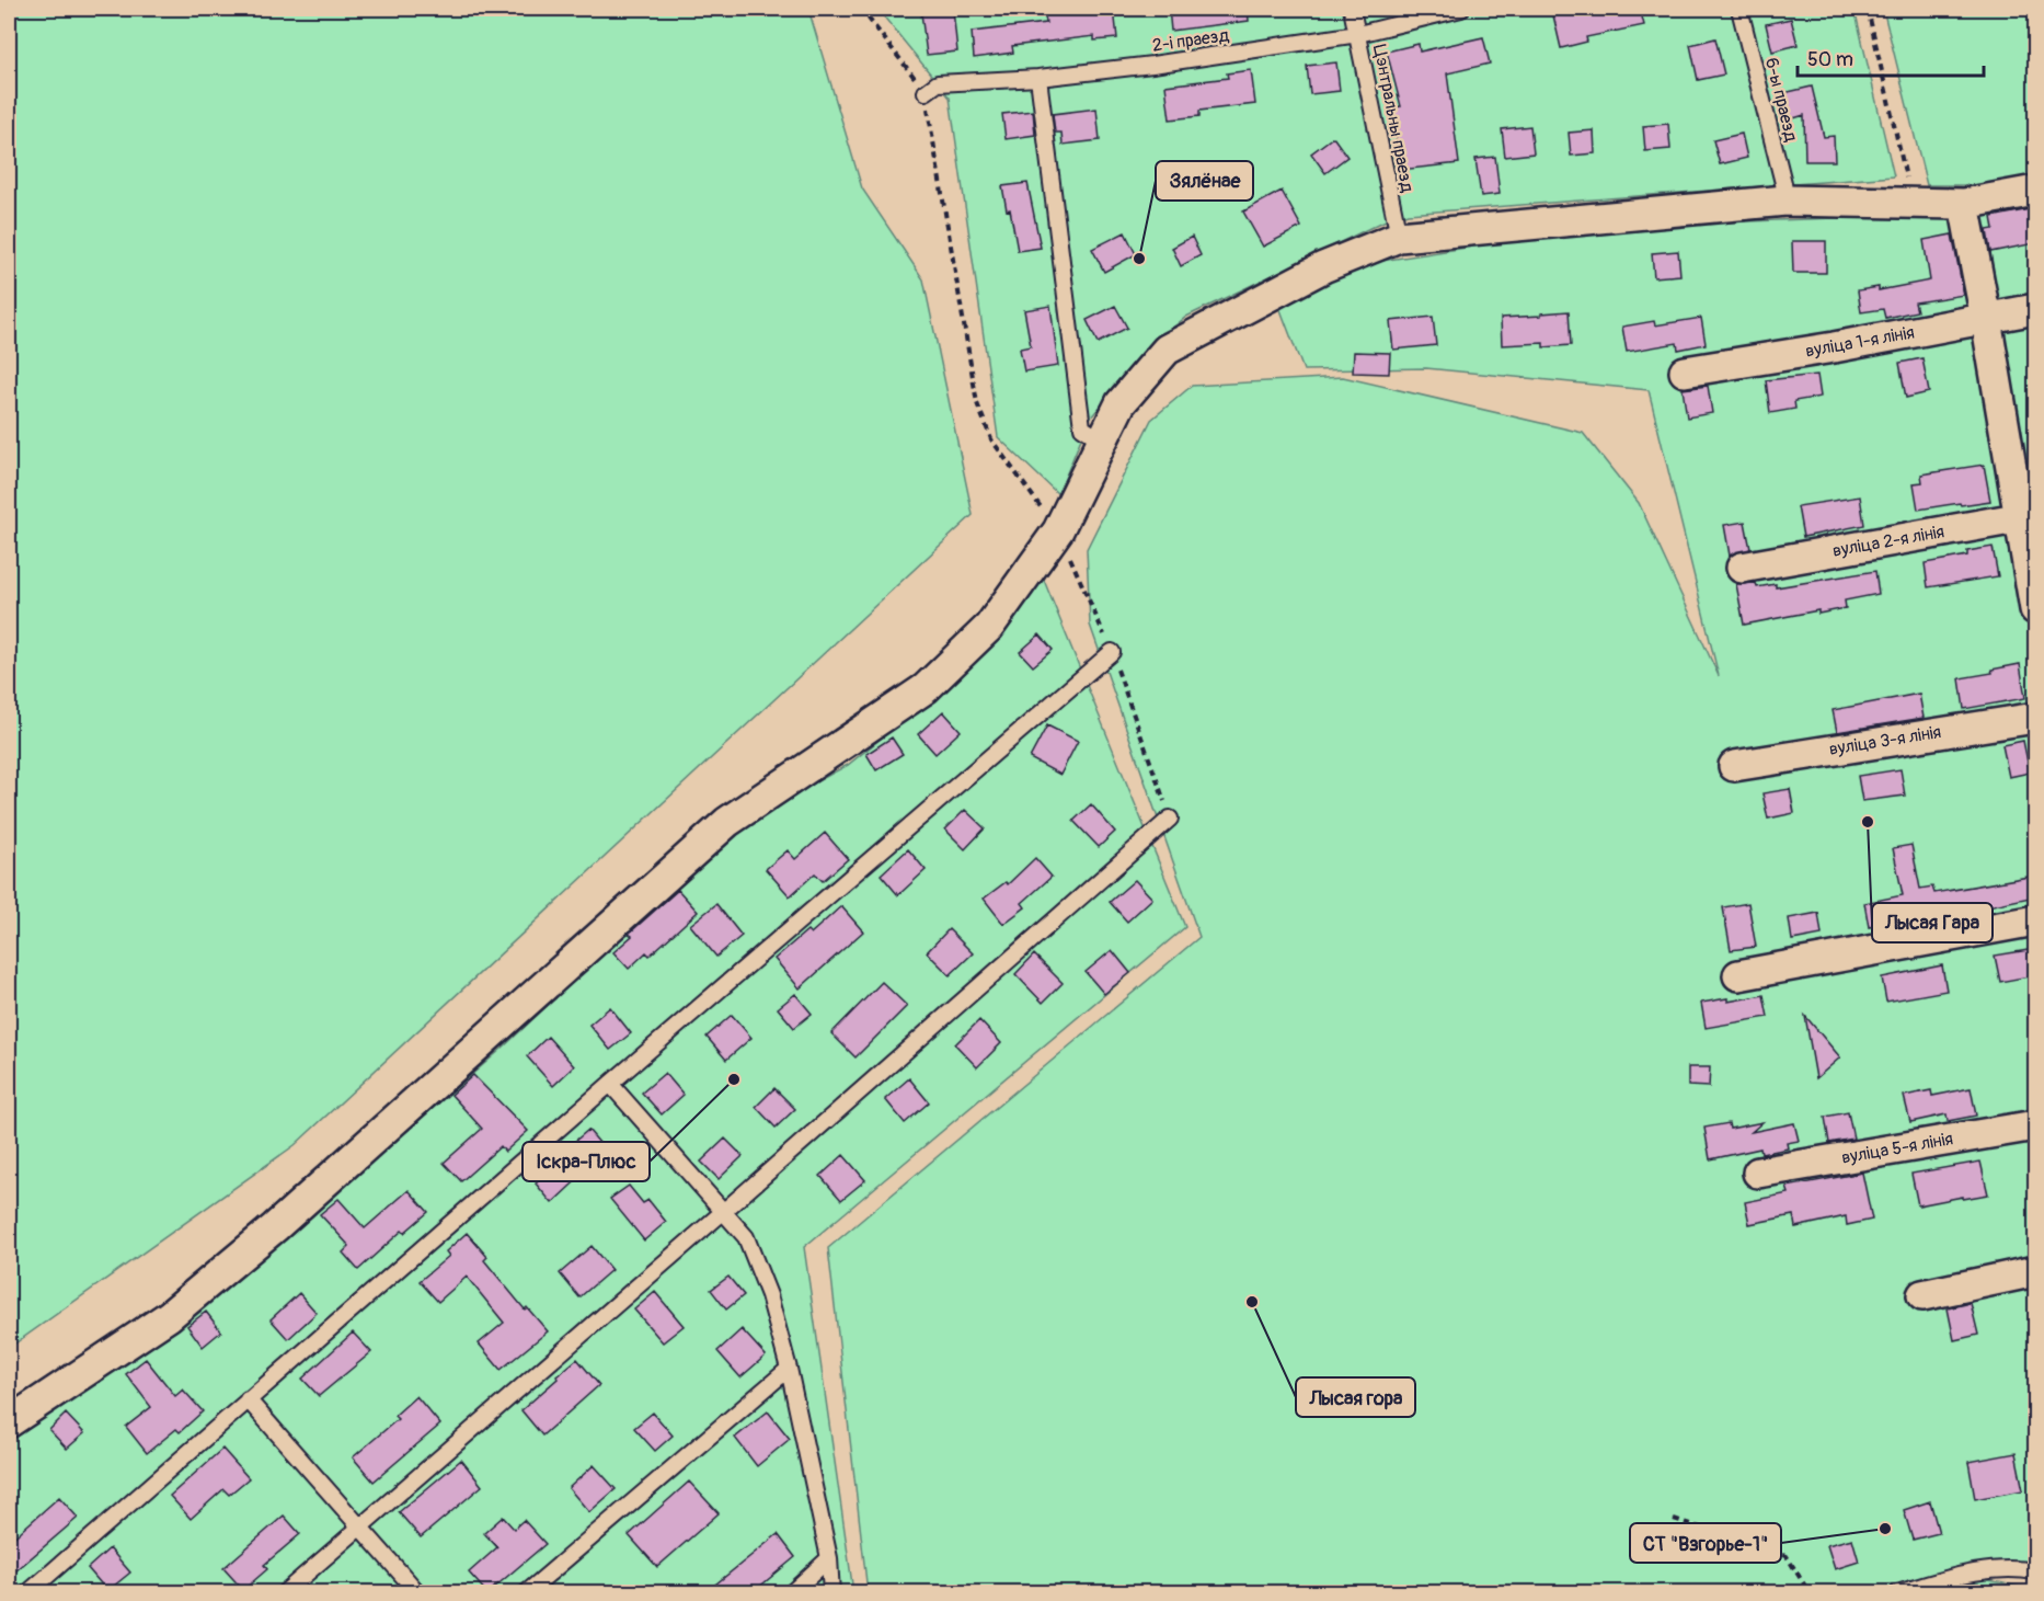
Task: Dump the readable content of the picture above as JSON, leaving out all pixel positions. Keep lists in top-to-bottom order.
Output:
{
  "streets": {
    "street": [
      "вуліца 1-я лінія",
      "вуліца 2-я лінія",
      "вуліца 3-я лінія",
      "вуліца 5-я лінія"
    ],
    "lane": ["2-і праезд", "6-ы праезд", "Цэнтральны праезд"]
  },
  "crossings": [
    ["2-і праезд", "Цэнтральны праезд"]
  ],
  "places": [
    "Зялёнае",
    "Лысая Гара",
    "Іскра-Плюс",
    "Лысая гора",
    "СТ \"Взгорье-1\""
  ],
  "scale_bar": "50 m"
}
